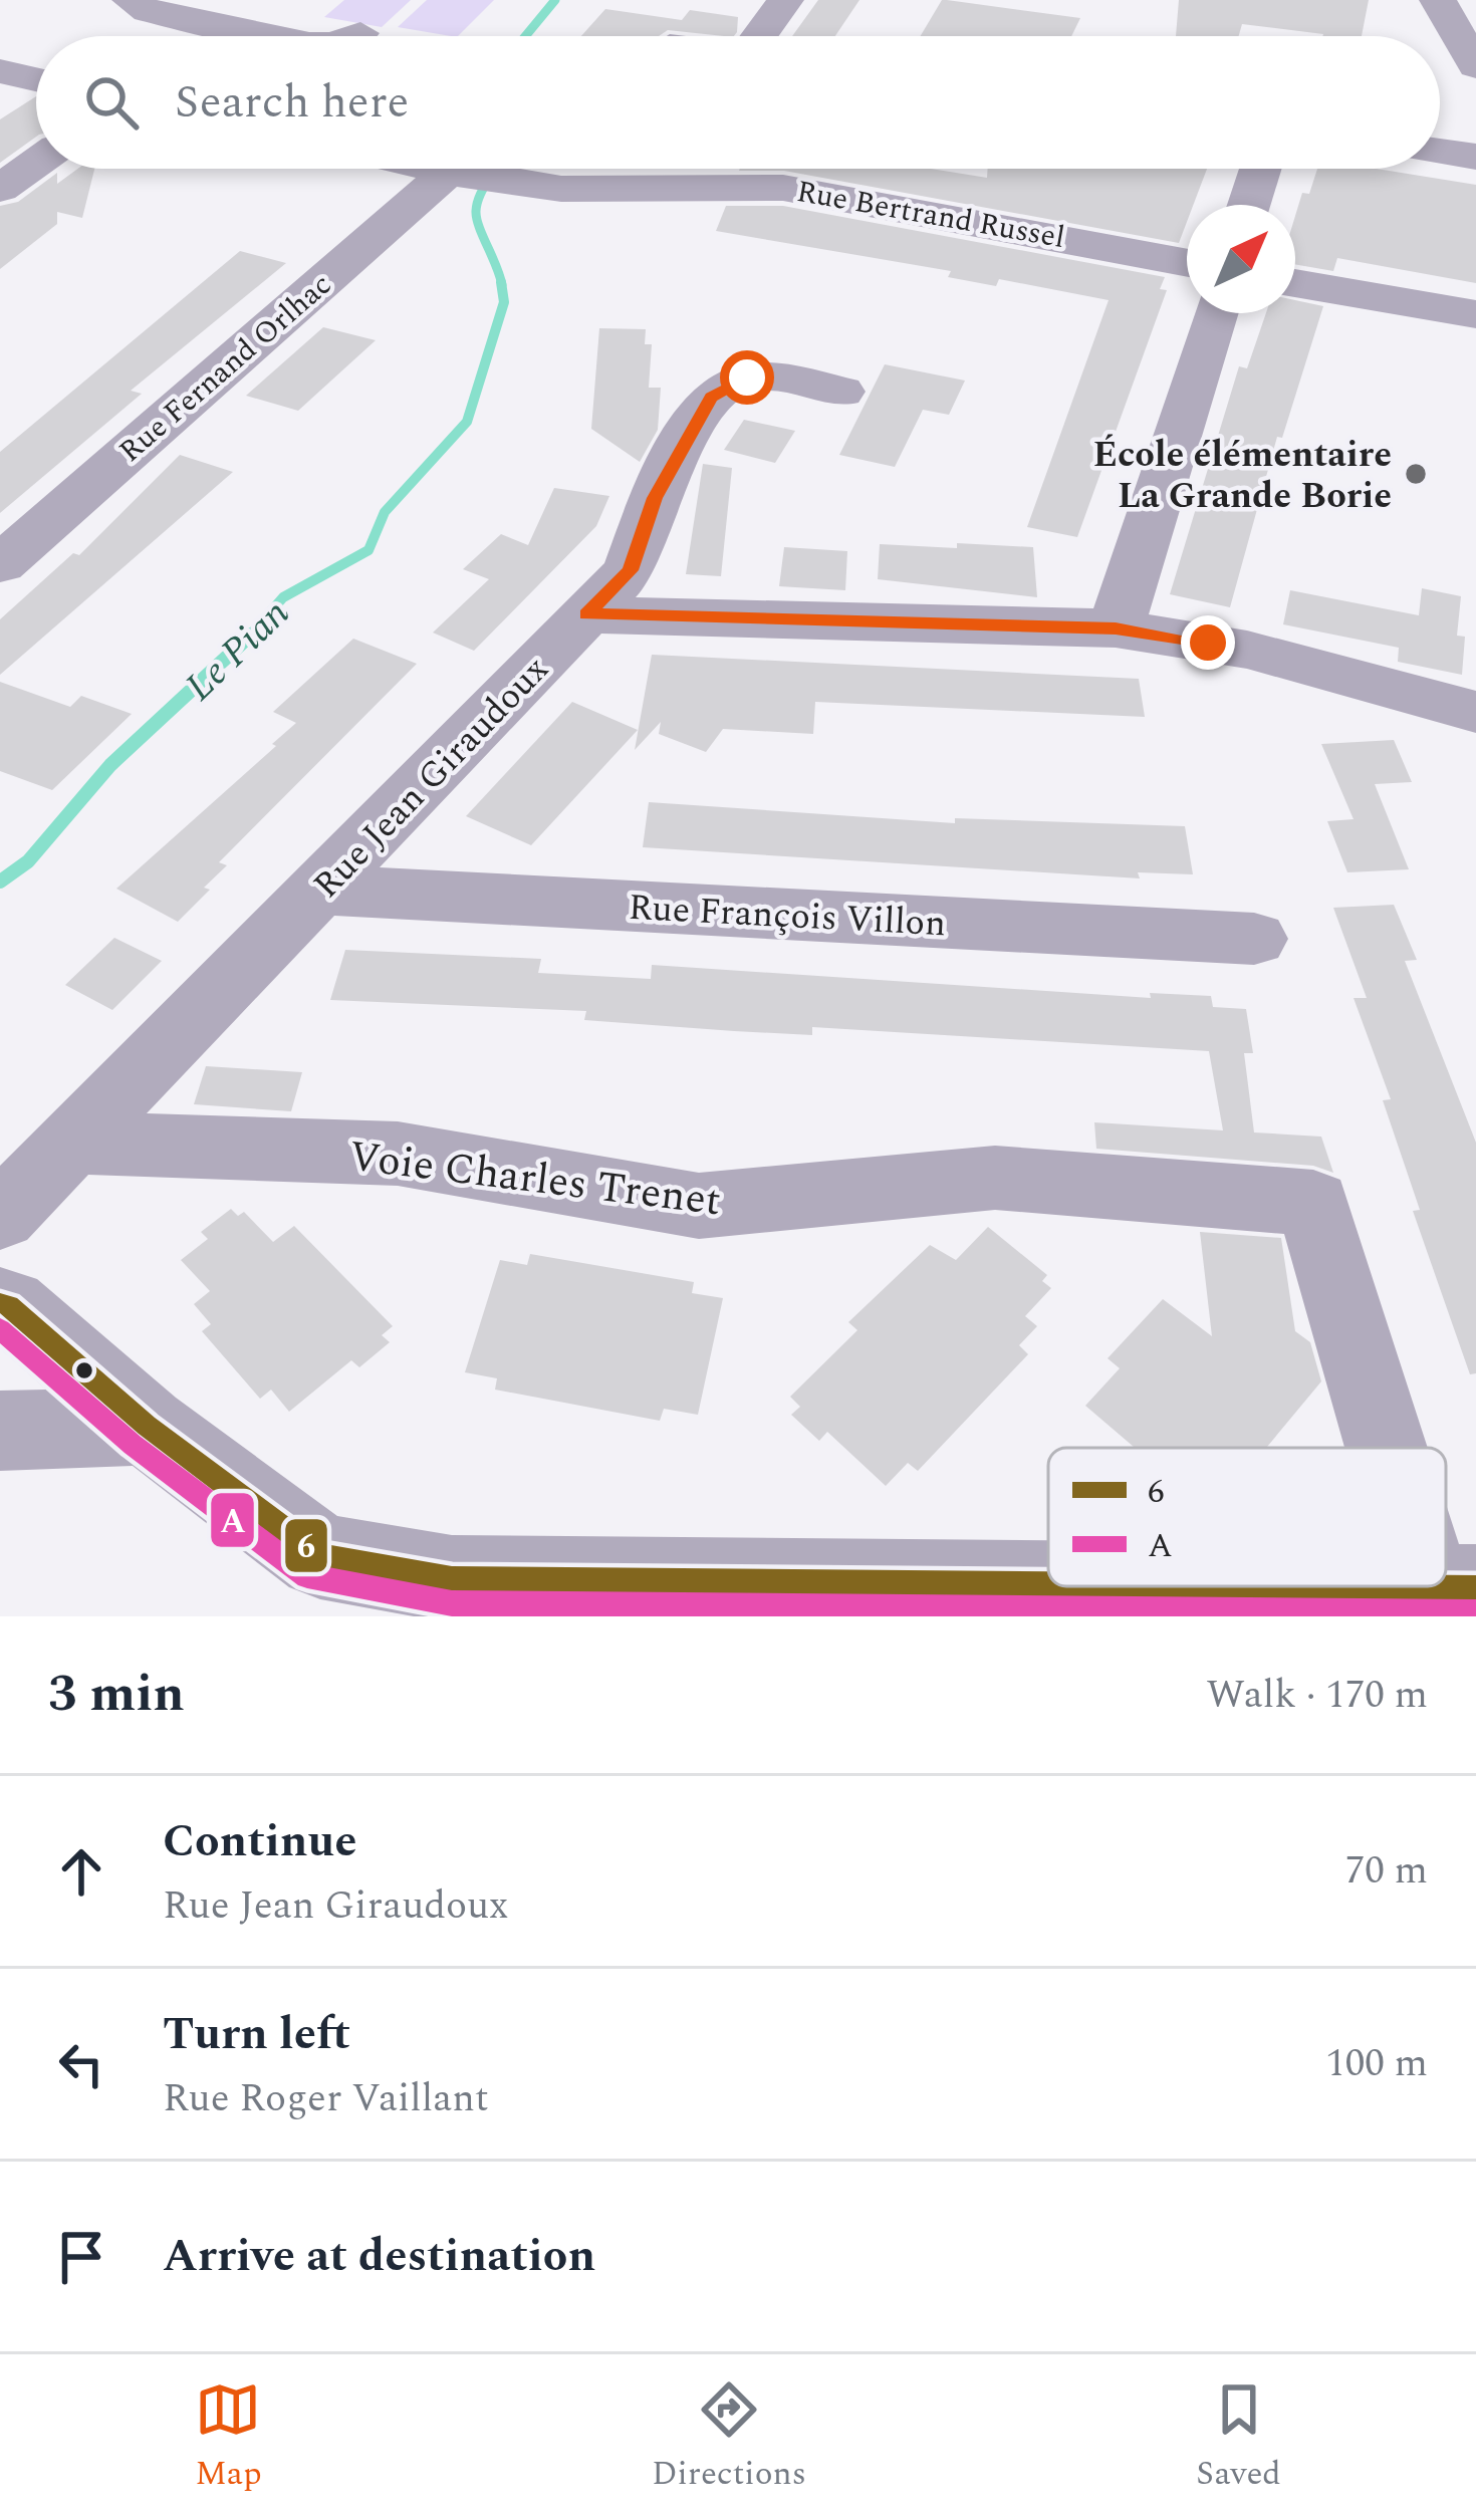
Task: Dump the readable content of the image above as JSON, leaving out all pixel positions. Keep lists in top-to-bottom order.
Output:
{
  "streets": {
    "street": [
      "Rue Bertrand Russel",
      "Rue Fernand Orlhac",
      "Rue Jean Giraudoux",
      "Rue François Villon",
      "Voie Charles Trenet"
    ]
  },
  "crossings": [
    ["Rue Bertrand Russel", "Rue Fernand Orlhac"],
    ["Rue Jean Giraudoux", "Rue François Villon"],
    ["Rue Jean Giraudoux", "Voie Charles Trenet"]
  ],
  "water": ["Le Pian"],
  "places": ["École élémentaire La Grande Borie"],
  "lines": ["transit line 6", "transit line A"],
  "legend": ["6", "A"],
  "north": "top right",
  "page": {
    "search": "Search here",
    "heading": ["3 min", "Walk · 170 m"],
    "list": [
      ["Continue", "Rue Jean Giraudoux", "70 m"],
      ["Turn left", "Rue Roger Vaillant", "100 m"],
      "Arrive at destination"
    ],
    "nav": ["Map", "Directions", "Saved"]
  }
}
